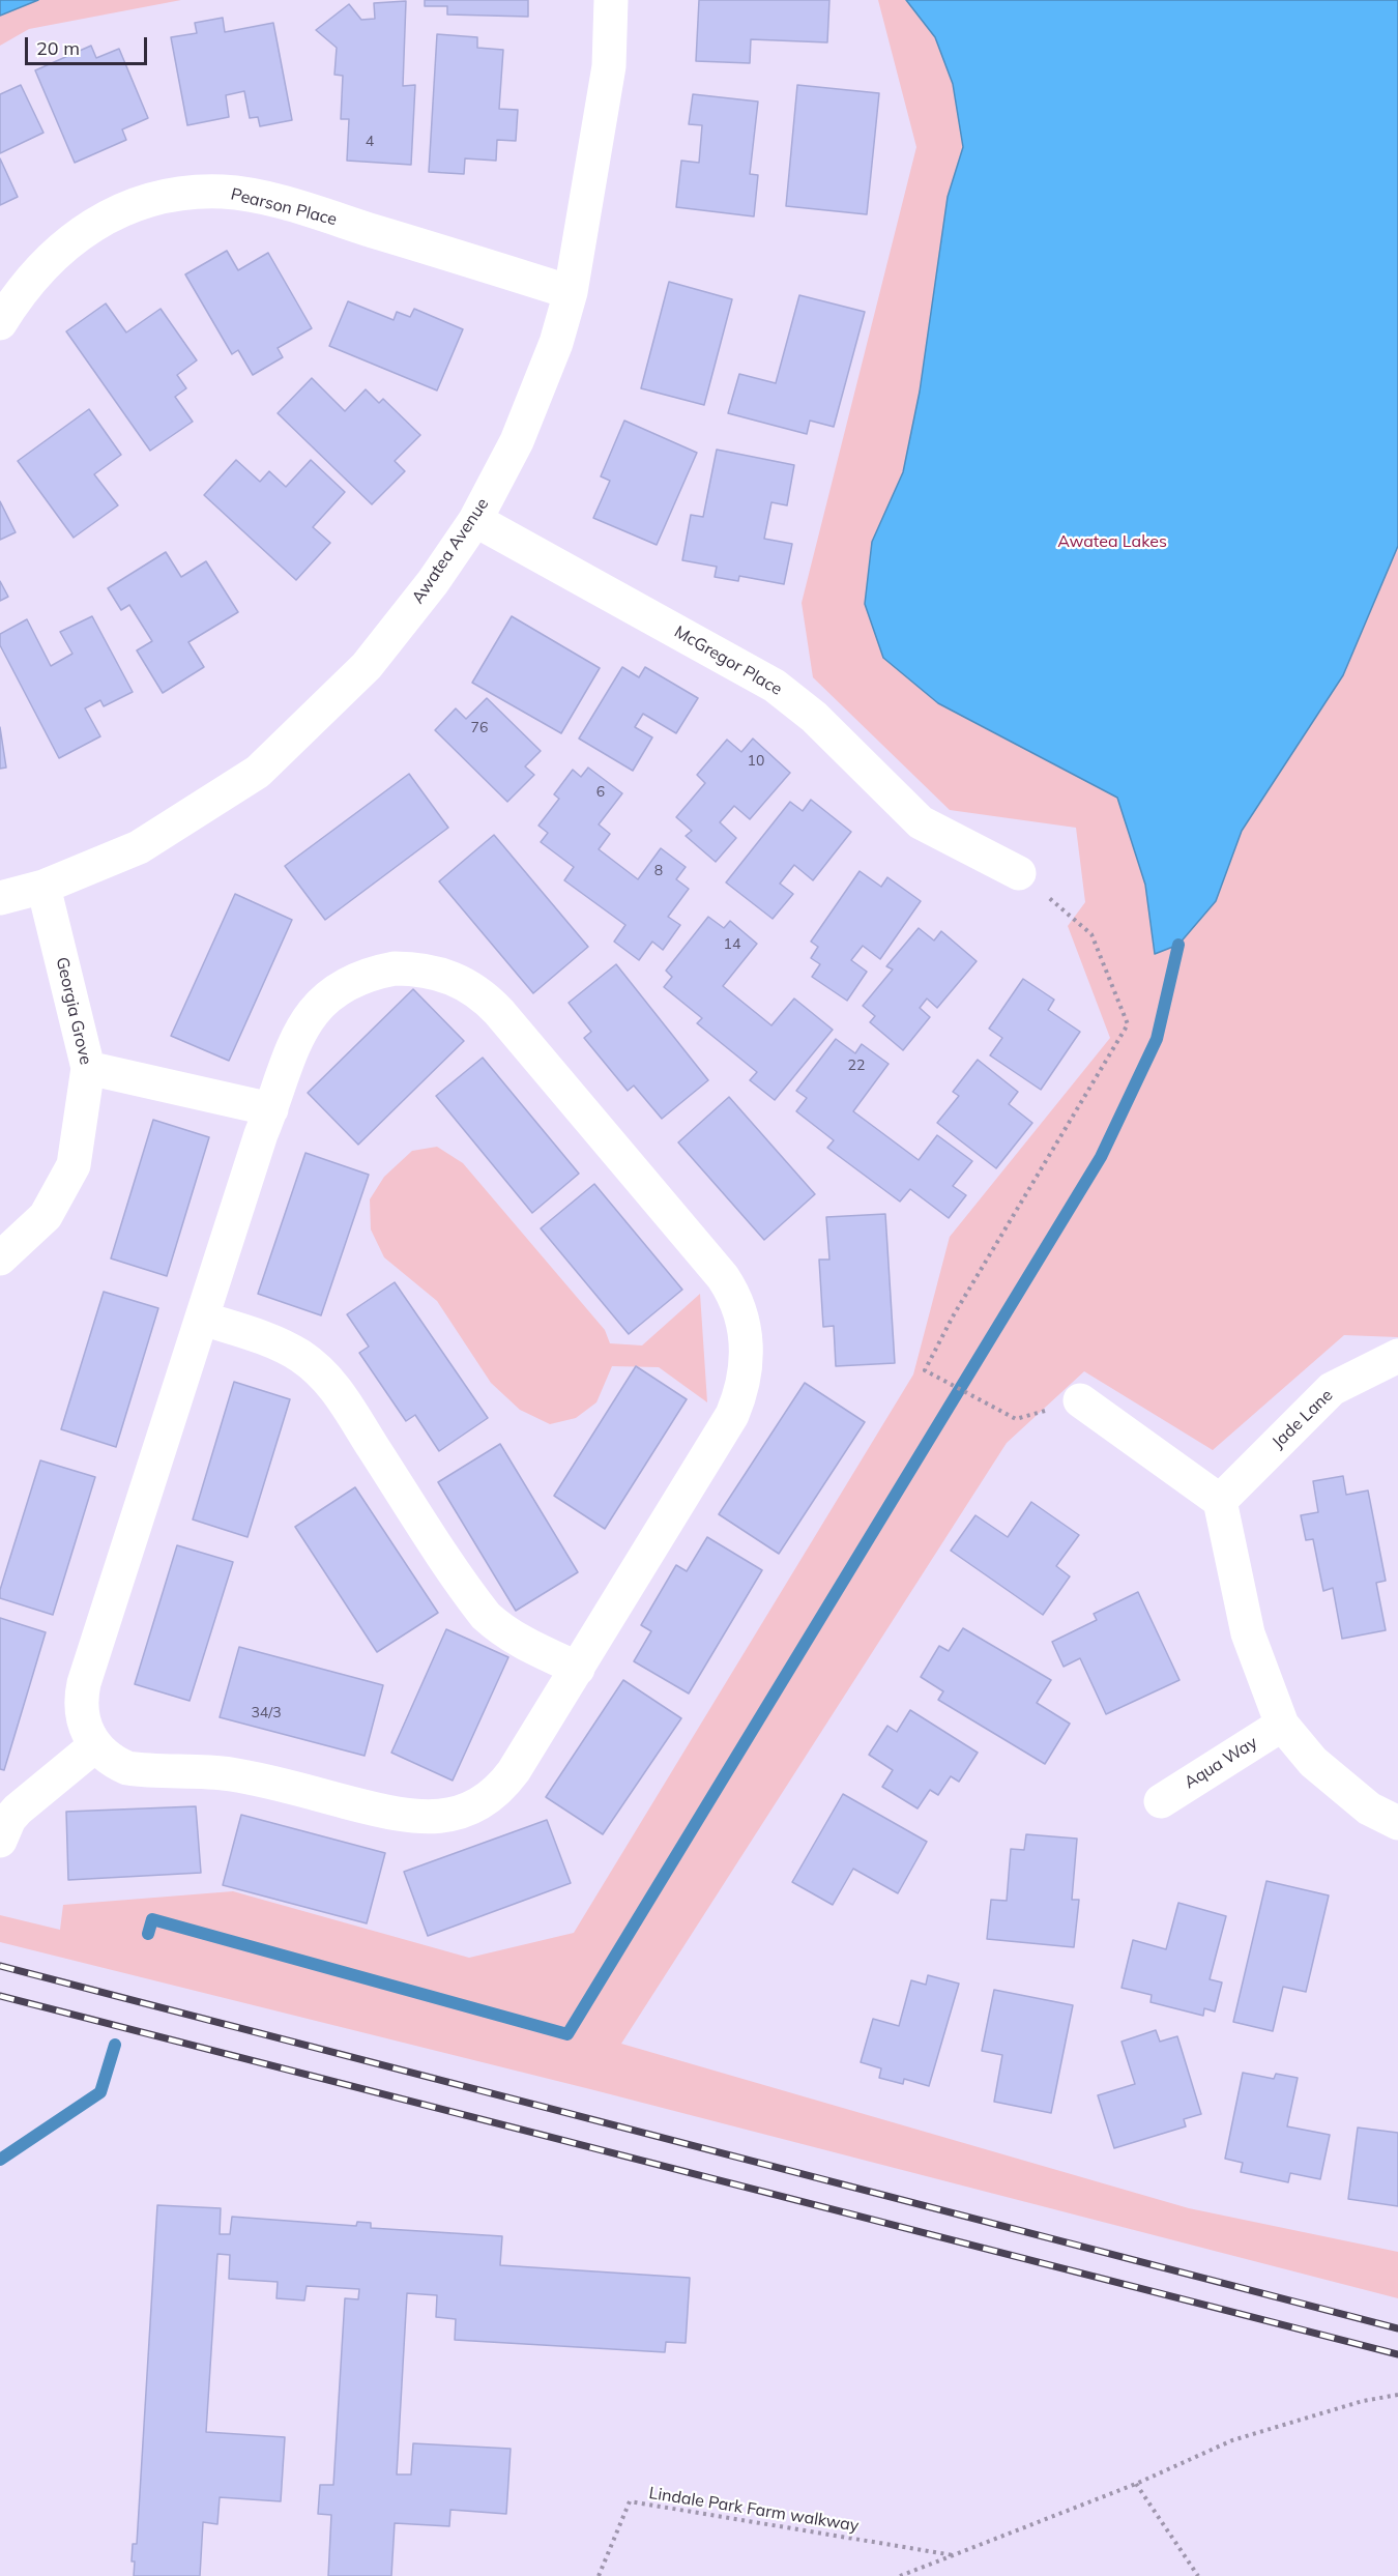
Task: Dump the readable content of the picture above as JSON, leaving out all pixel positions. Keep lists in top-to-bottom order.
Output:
{
  "streets": {
    "street": [
      "Pearson Place",
      "Awatea Avenue",
      "McGregor Place",
      "Georgia Grove",
      "Jade Lane",
      "Aqua Way"
    ],
    "path": ["Lindale Park Farm walkway"]
  },
  "crossings": [
    ["Pearson Place", "Awatea Avenue"],
    ["Awatea Avenue", "McGregor Place"],
    ["Awatea Avenue", "Georgia Grove"]
  ],
  "parks": ["Awatea Lakes"],
  "house_numbers": [
    "4",
    "76",
    "10",
    "6",
    "8",
    "14",
    "22",
    "34/3"
  ],
  "scale_bar": "20 m"
}
